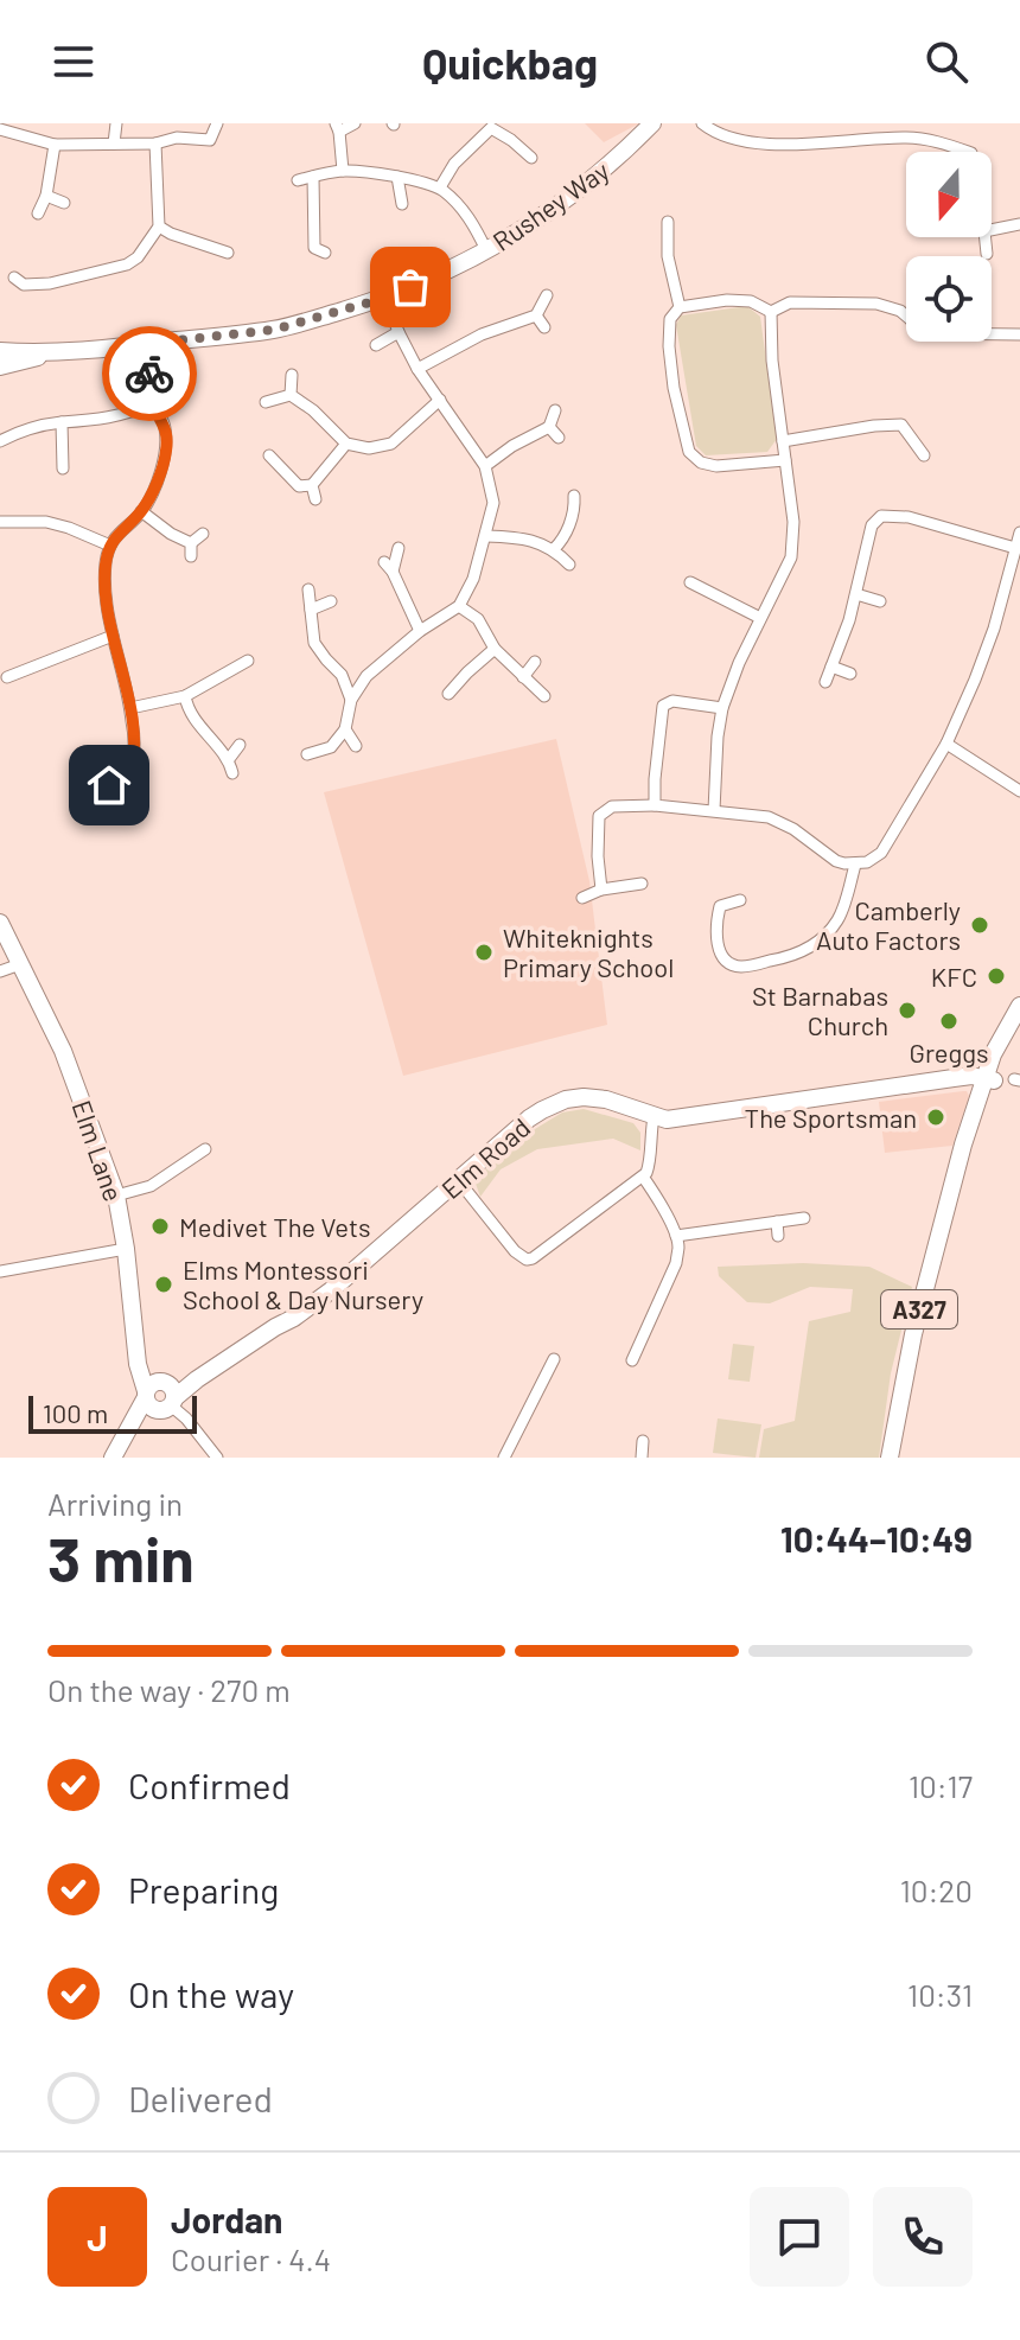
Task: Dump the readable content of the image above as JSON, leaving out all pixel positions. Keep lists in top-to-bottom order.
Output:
{
  "streets": {
    "main road": [
      "Rushey Way",
      "Elm Lane",
      "Elm Road",
      "A327"
    ]
  },
  "crossings": [
    ["Elm Lane", "Elm Road"],
    ["Elm Road", "A327"]
  ],
  "places": [
    "Camberly Auto Factors",
    "Whiteknights Primary School",
    "KFC",
    "St Barnabas Church",
    "Greggs",
    "The Sportsman",
    "Medivet The Vets",
    "Elms Montessori School & Day Nursery"
  ],
  "scale_bar": "100 m",
  "north": "bottom",
  "page": {
    "header": "Quickbag",
    "scale": "100 m",
    "heading": ["3 min", "Arriving in", "10:44–10:49"],
    "panel": ["Jordan", "Courier · 4.4"],
    "bar": "On the way · 270 m",
    "list": [
      ["Confirmed", "10:17"],
      ["Preparing", "10:20"],
      ["On the way", "10:31"],
      "Delivered"
    ],
    "round": "J"
  }
}
